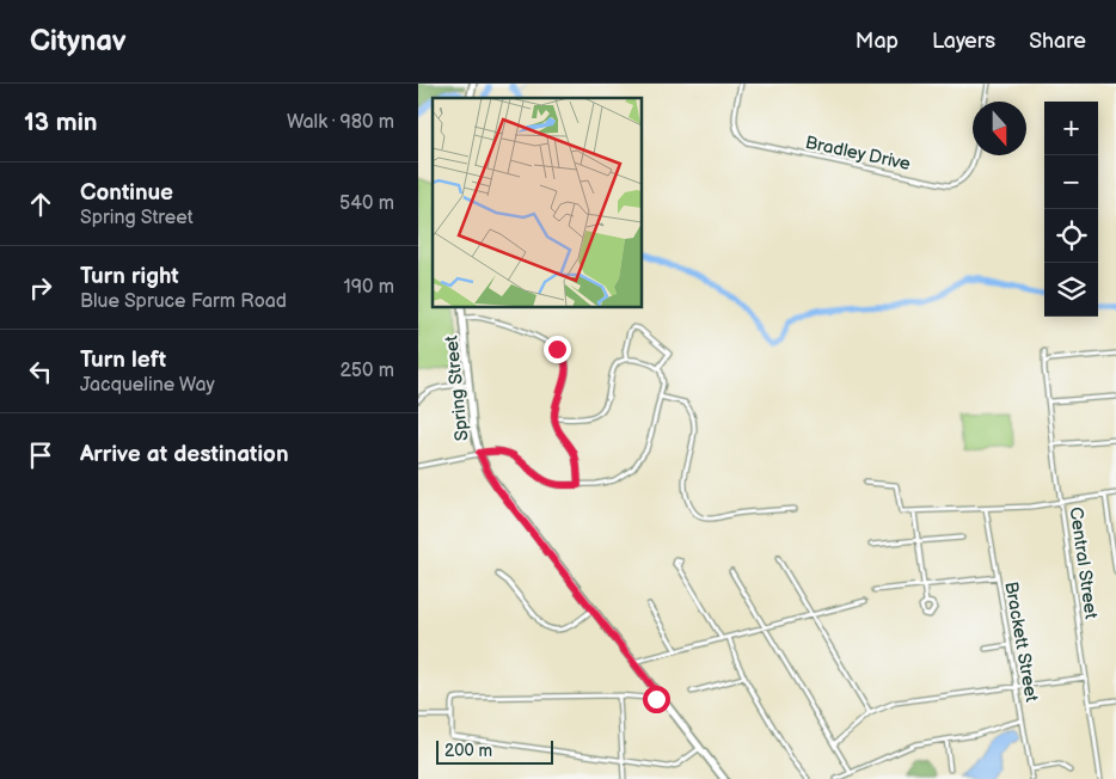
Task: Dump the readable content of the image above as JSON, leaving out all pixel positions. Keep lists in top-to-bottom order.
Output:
{
  "streets": {
    "main road": ["Spring Street"],
    "street": ["Bradley Drive", "Central Street", "Brackett Street"]
  },
  "scale_bar": "200 m",
  "north": "bottom",
  "page": {
    "header": "Citynav",
    "nav": ["Map", "Layers", "Share"],
    "heading": ["13 min", "Walk · 980 m"],
    "map_buttons": ["+", "−"],
    "list": [
      ["Continue", "Spring Street", "540 m"],
      ["Turn right", "Blue Spruce Farm Road", "190 m"],
      ["Turn left", "Jacqueline Way", "250 m"],
      "Arrive at destination"
    ],
    "scale": "200 m"
  }
}
